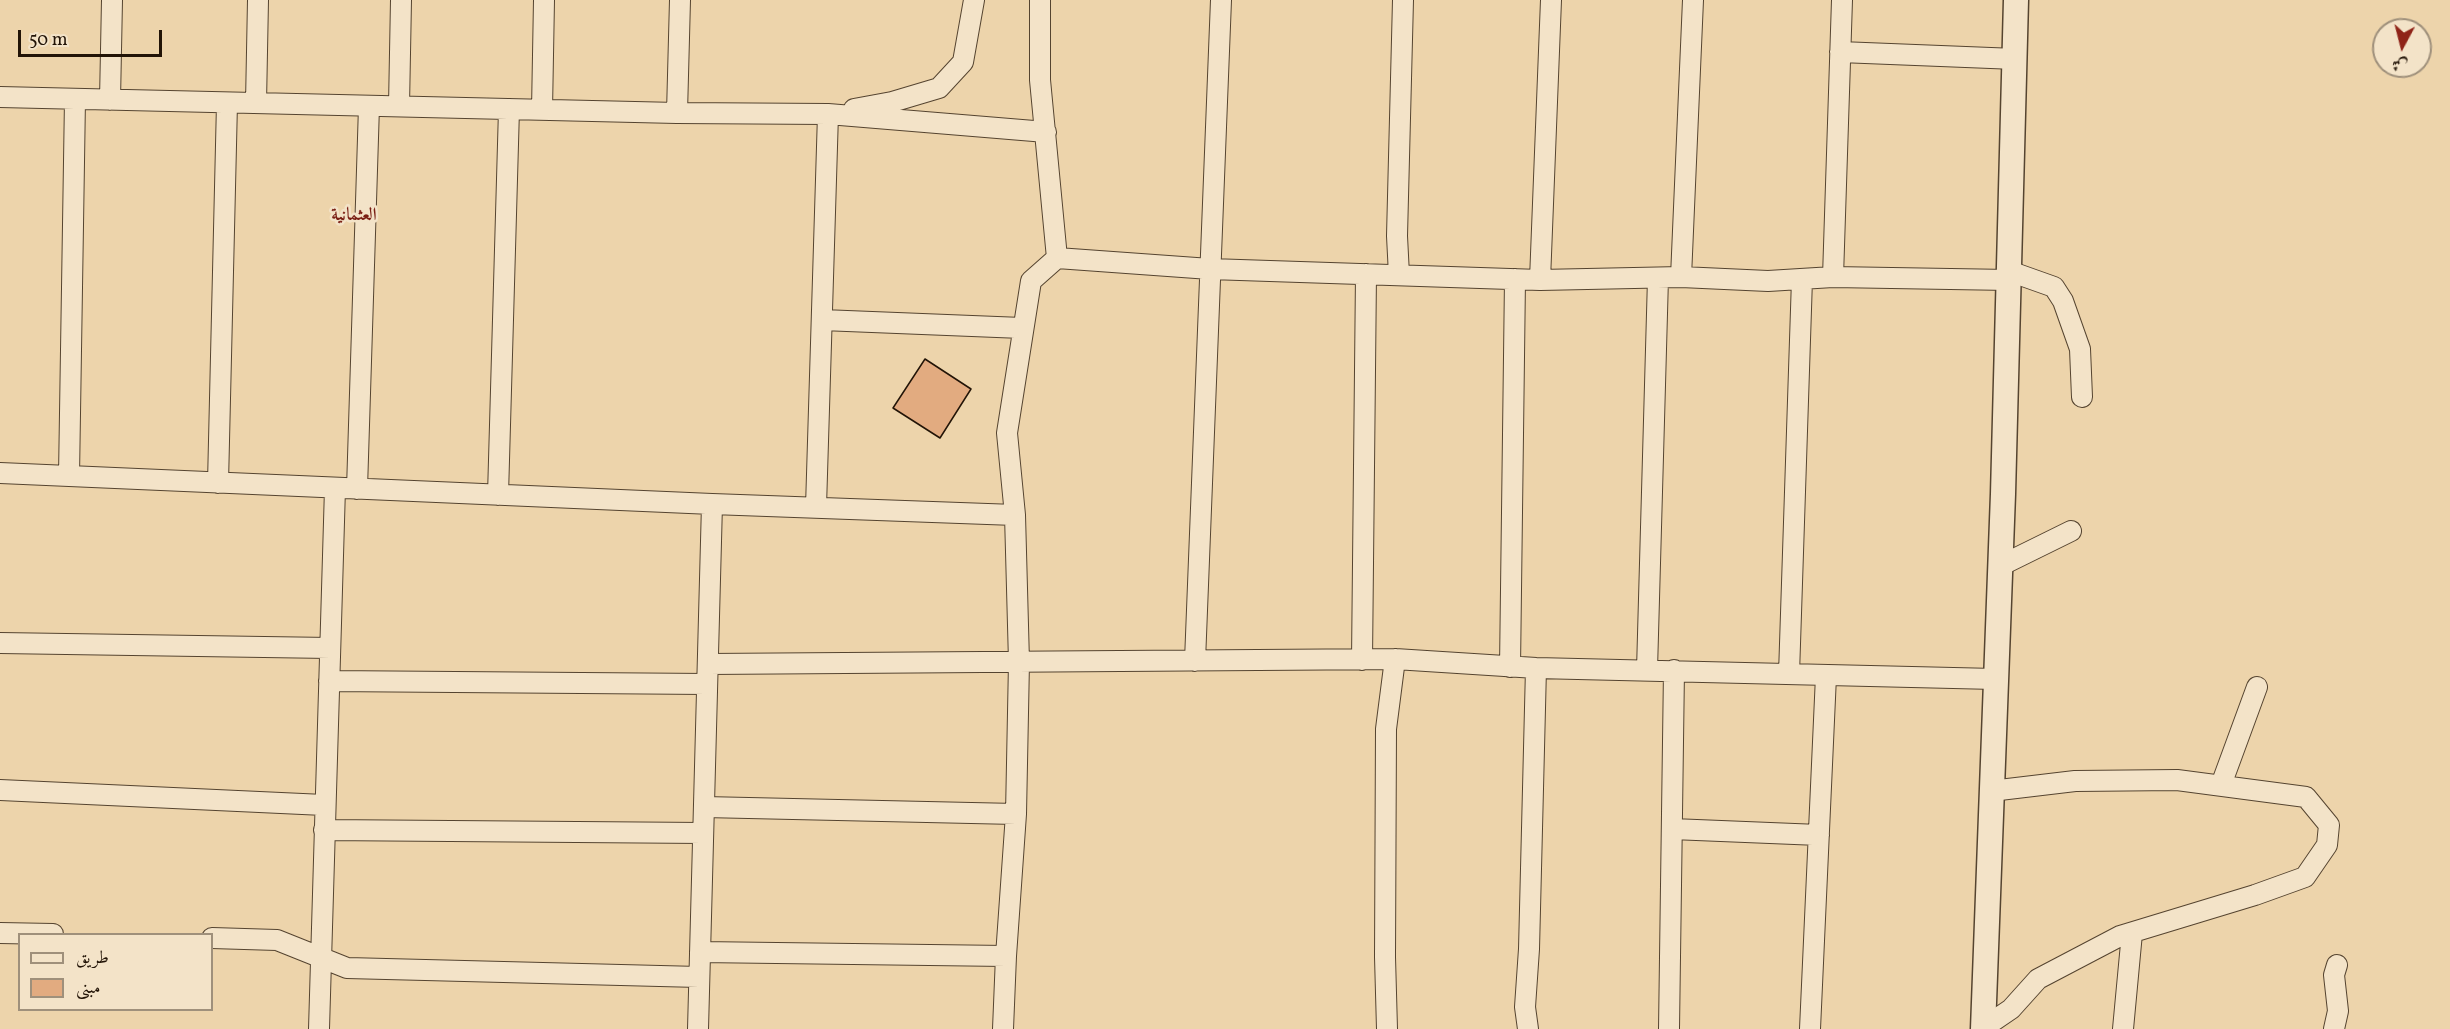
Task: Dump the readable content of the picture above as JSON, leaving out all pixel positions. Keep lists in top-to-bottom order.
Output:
{
  "districts": ["العثمانية"],
  "legend": ["طريق", "مبنى"],
  "scale_bar": "50 m",
  "north": "bottom"
}
